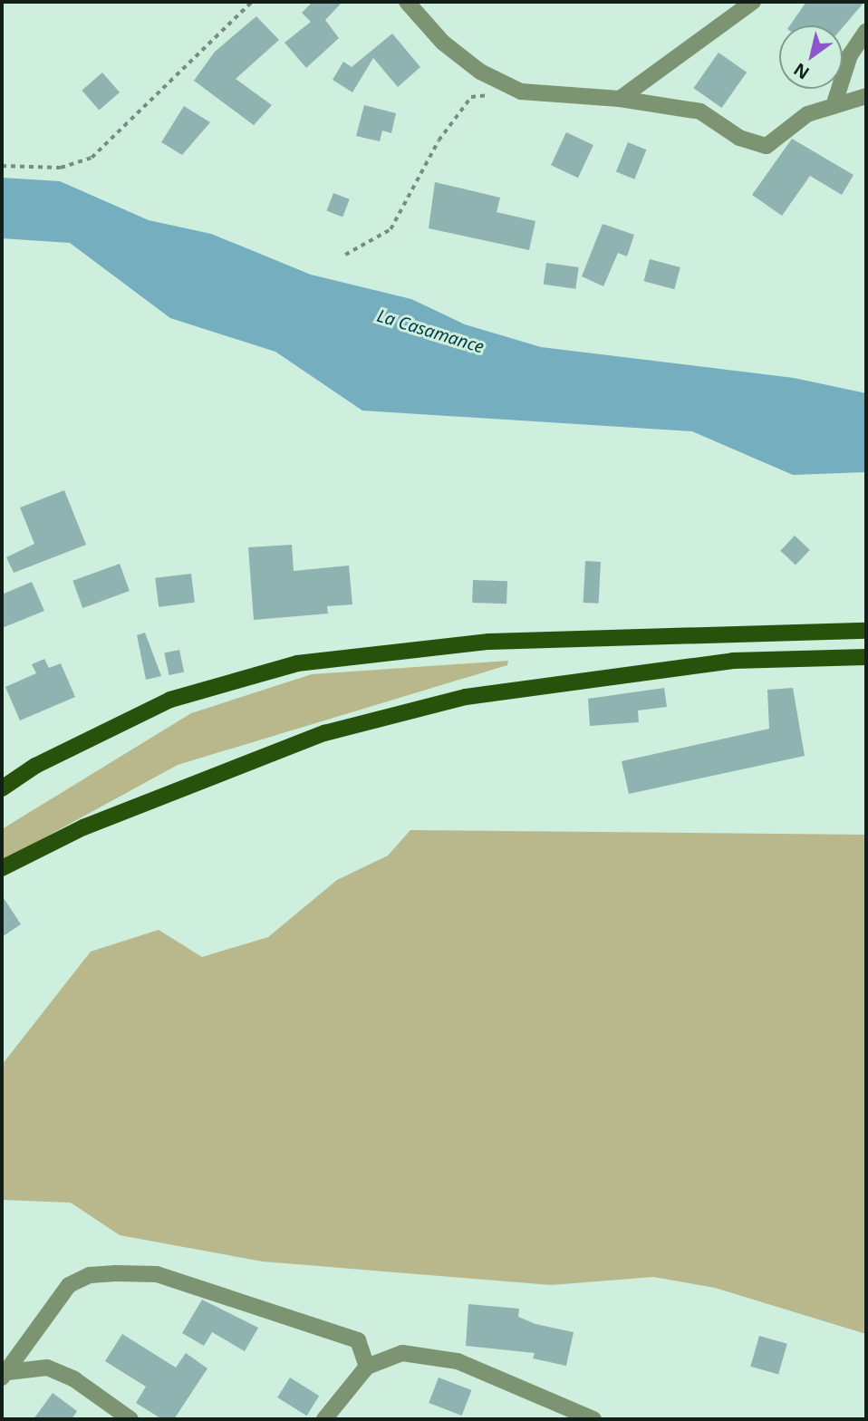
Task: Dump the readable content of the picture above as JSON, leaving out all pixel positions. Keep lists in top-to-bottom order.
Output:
{
  "water": ["La Casamance"],
  "north": "bottom left"
}
